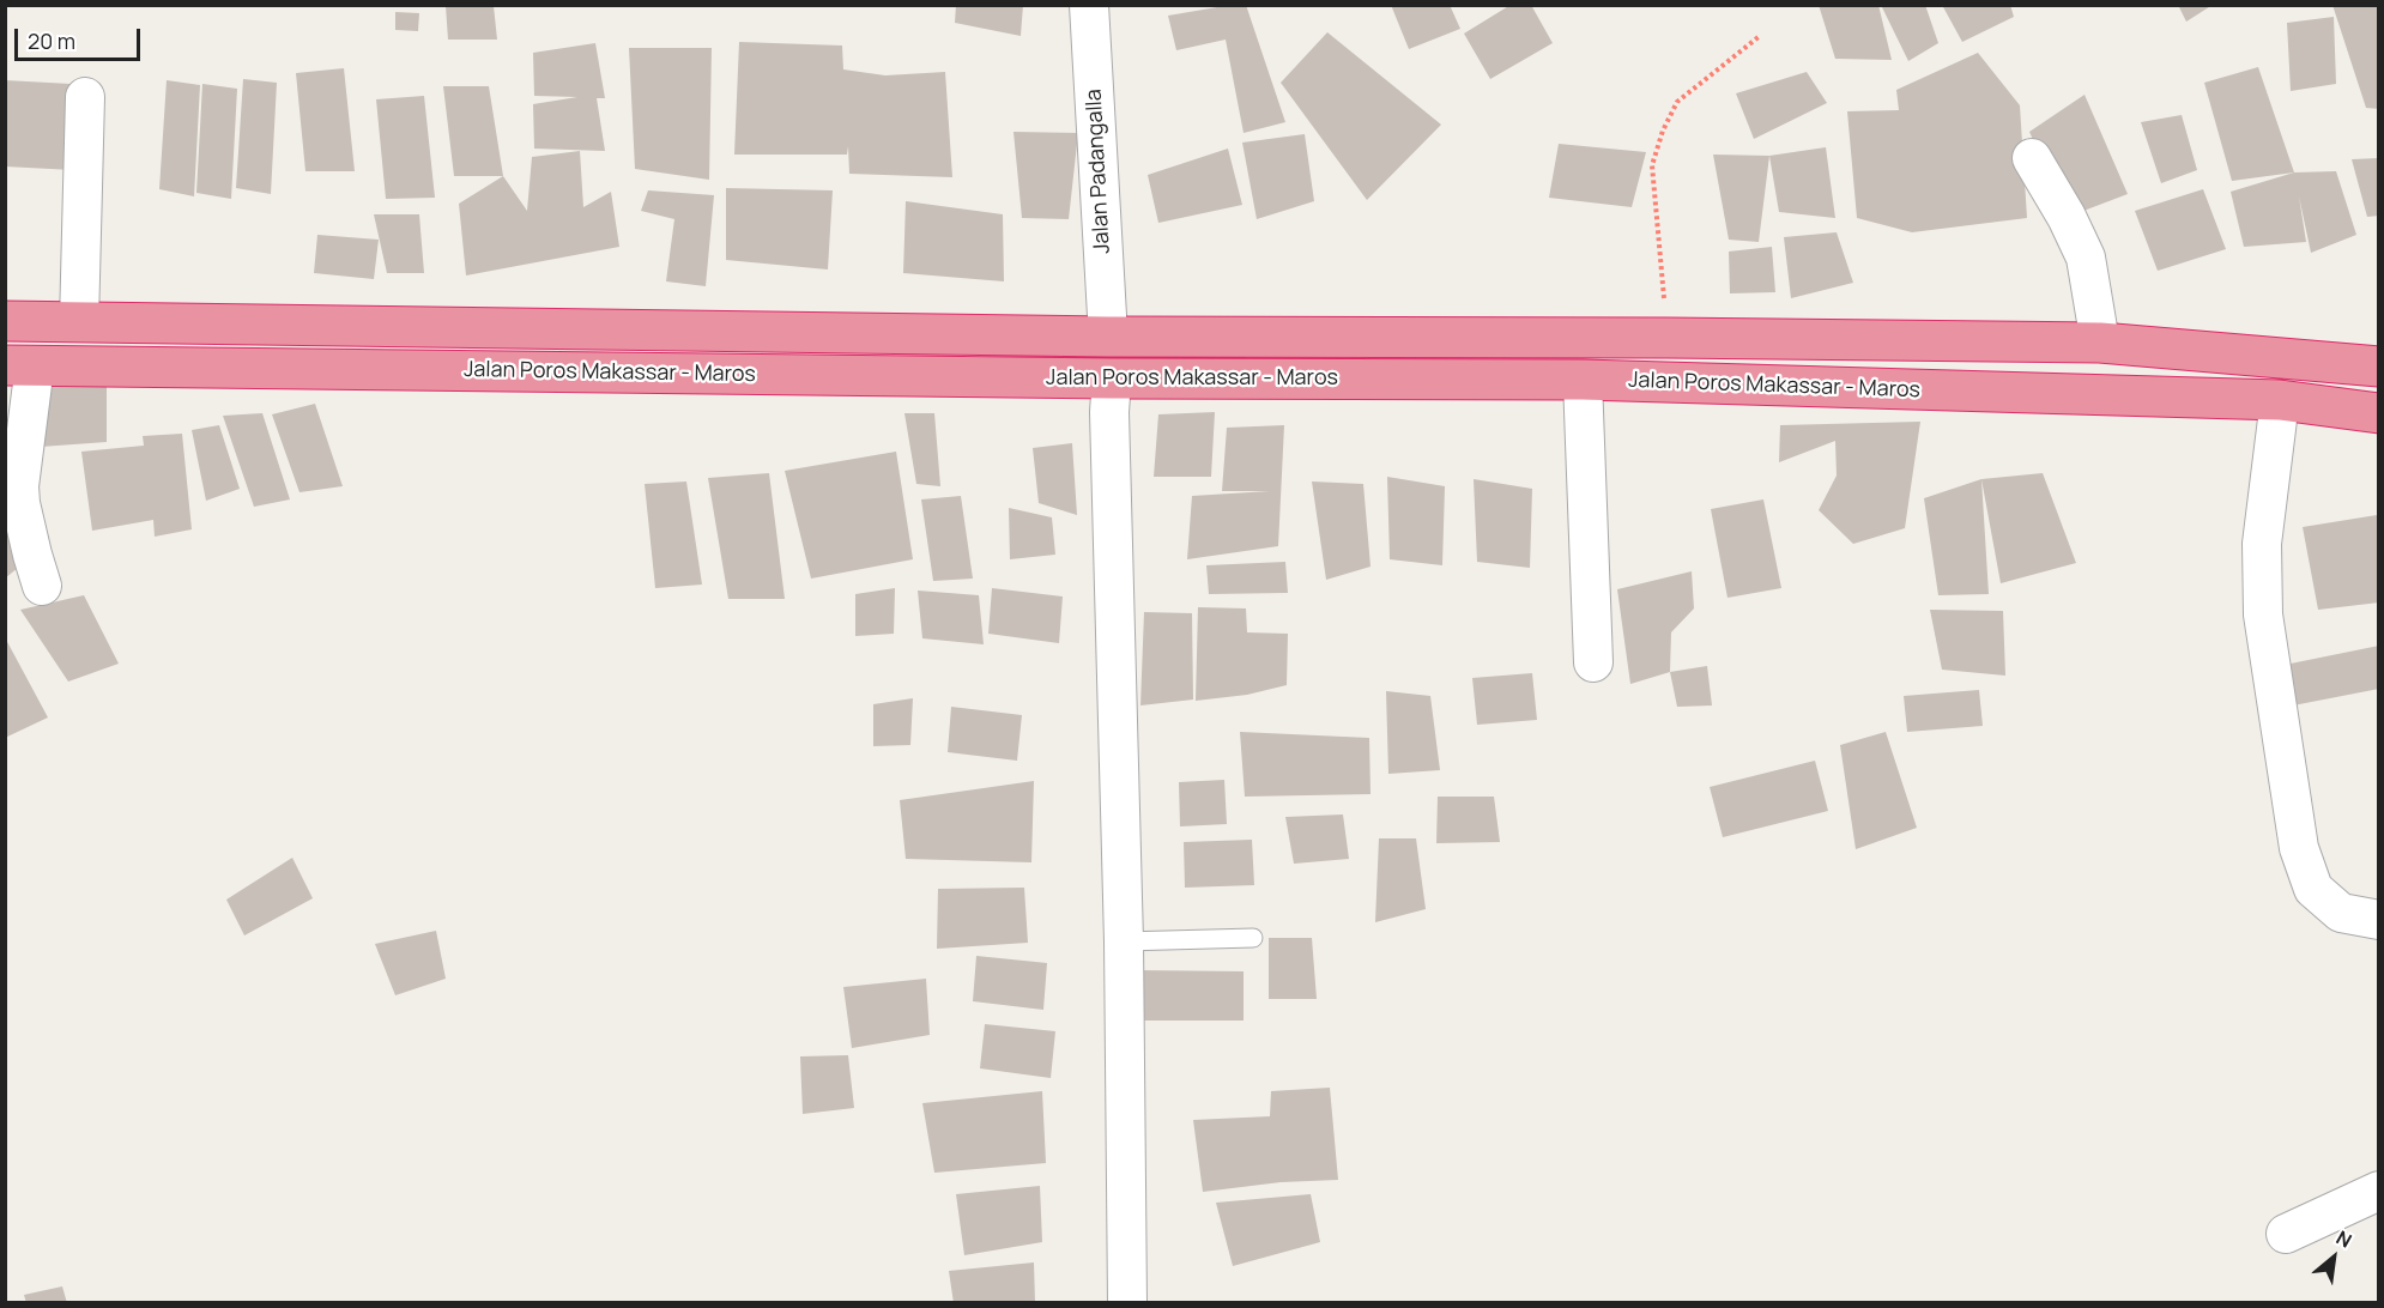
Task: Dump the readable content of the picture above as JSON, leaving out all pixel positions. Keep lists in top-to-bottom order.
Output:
{
  "streets": {
    "highway": ["Jalan Poros Makassar - Maros"],
    "street": ["Jalan Padangalla"]
  },
  "crossings": [
    ["Jalan Padangalla", "Jalan Poros Makassar - Maros"]
  ],
  "scale_bar": "20 m",
  "north": "top right"
}
